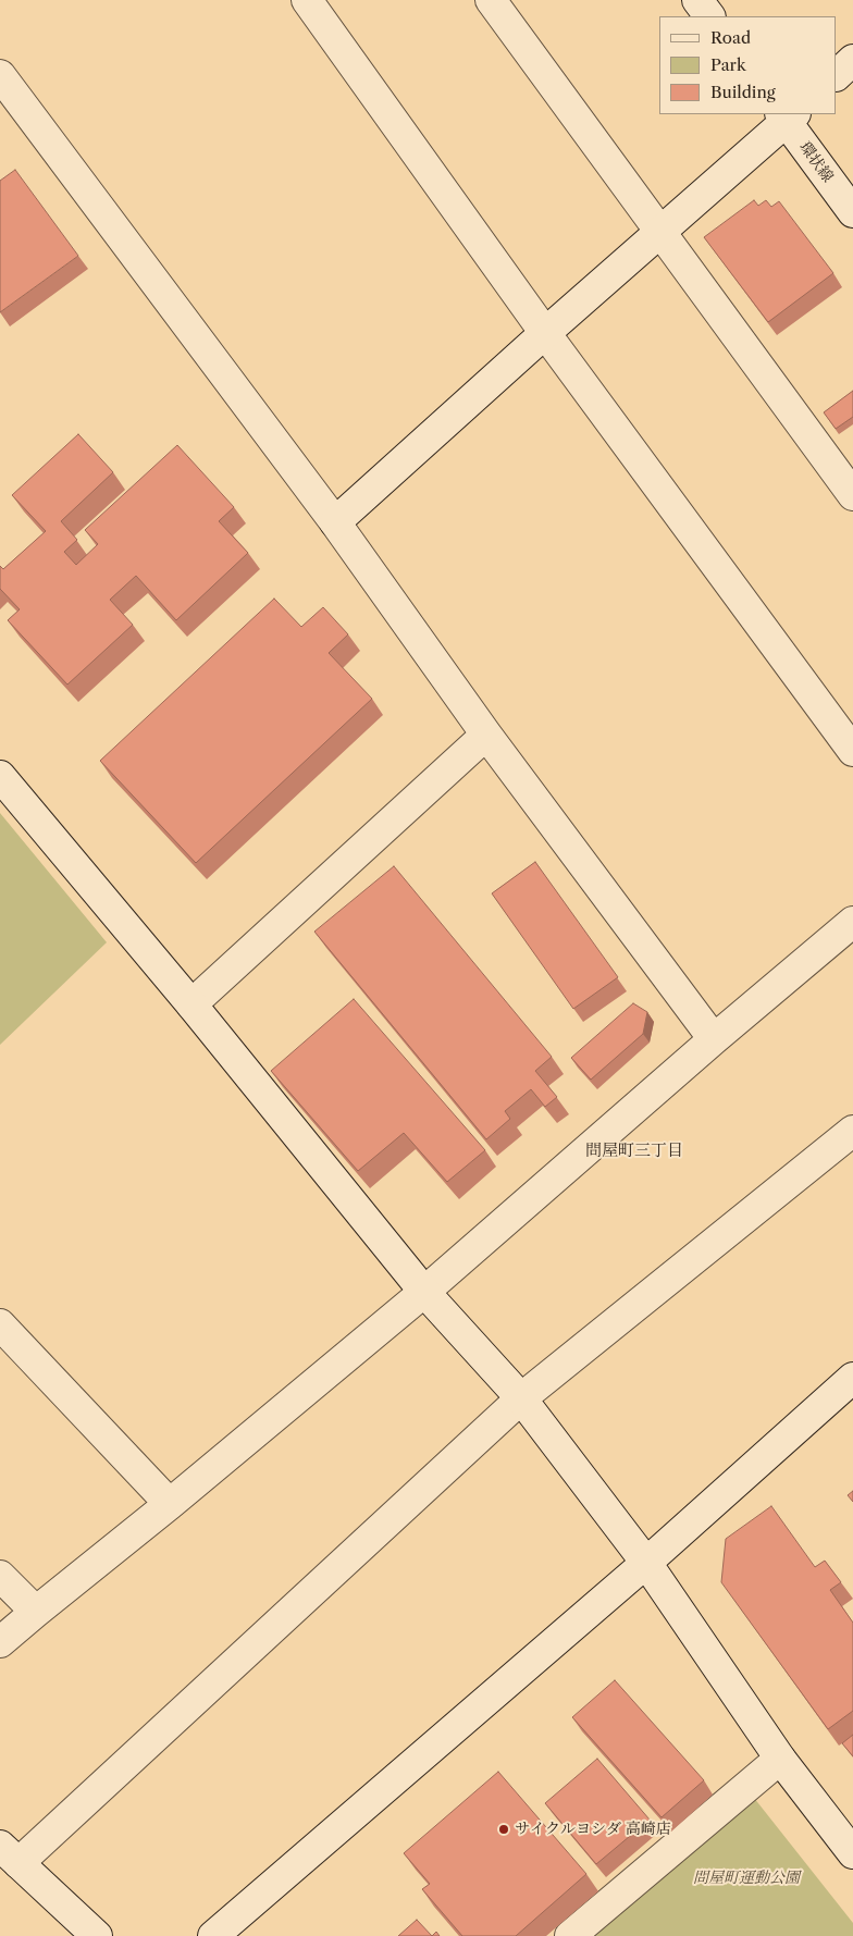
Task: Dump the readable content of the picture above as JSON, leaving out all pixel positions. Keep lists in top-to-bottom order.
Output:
{
  "streets": {
    "street": ["環状線"]
  },
  "districts": ["問屋町三丁目"],
  "parks": ["問屋町運動公園"],
  "places": ["サイクルヨシダ 高崎店"],
  "legend": ["Road", "Park", "Building"]
}
